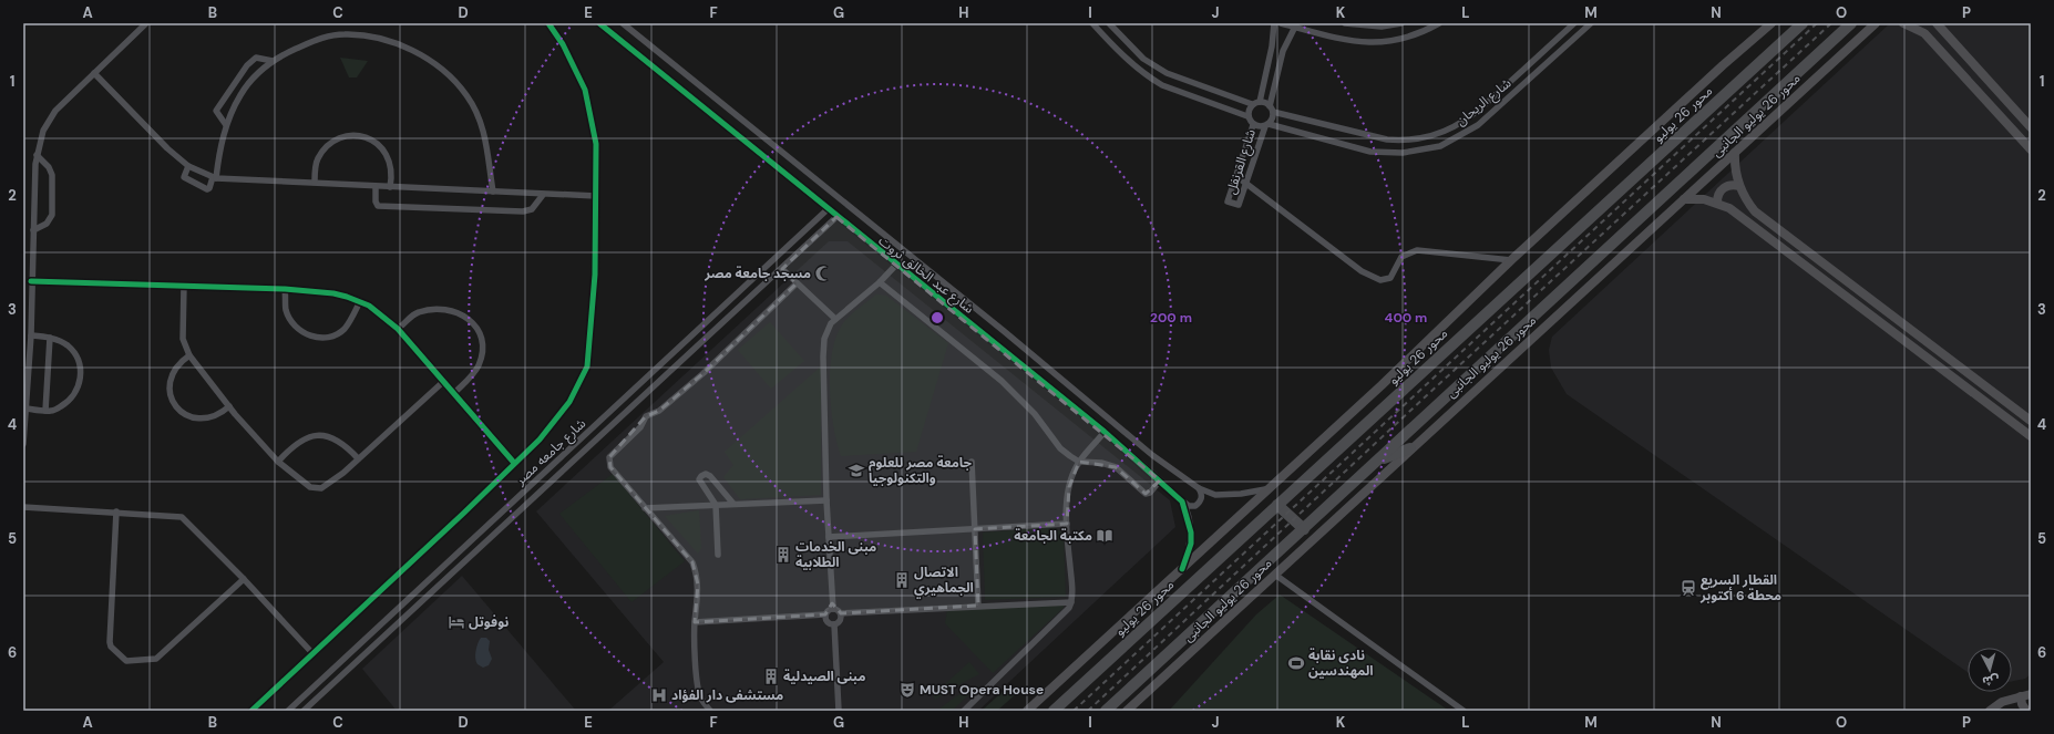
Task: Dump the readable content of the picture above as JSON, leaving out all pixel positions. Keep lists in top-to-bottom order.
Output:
{
  "streets": {
    "highway": ["محور 26 يوليو"],
    "main road": ["محور 26 يوليو الجانبى"],
    "street": [
      "شارع الريحان",
      "شارع القرنفل",
      "شارع عبد الخالق ثروت",
      "شارع جامعه مصر"
    ]
  },
  "crossings": [
    ["شارع الريحان", "شارع القرنفل"],
    ["شارع عبد الخالق ثروت", "شارع جامعه مصر"]
  ],
  "places": {
    "mosque": ["مسجد جامعة مصر"],
    "school or university": ["جامعة مصر للعلوم والتكنولوجيا"],
    "library": ["مكتبة الجامعة"],
    "building": ["مبنى الخدمات الطلابية", "الاتصال الجماهيري", "مبنى الصيدلية"],
    "station": ["القطار السريع محطة 6 أكتوبر"],
    "hotel": ["نوفوتل"],
    "sports": ["نادى نقابة المهندسين"],
    "theatre": ["MUST Opera House"],
    "hospital": ["مستشفى دار الفؤاد"]
  },
  "north": "bottom",
  "grid": {
    "columns": [
      "A",
      "B",
      "C",
      "D",
      "E",
      "F",
      "G",
      "H",
      "I",
      "J",
      "K",
      "L",
      "M",
      "N",
      "O",
      "P"
    ],
    "rows": [
      "1",
      "2",
      "3",
      "4",
      "5",
      "6"
    ]
  },
  "rings": ["200 m", "400 m"]
}
